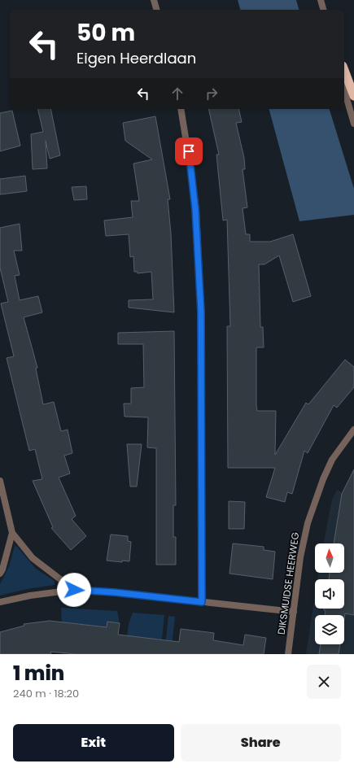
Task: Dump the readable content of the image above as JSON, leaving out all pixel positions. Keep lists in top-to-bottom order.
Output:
{
  "streets": {
    "street": ["DIKSMUIDSE HEERWEG"]
  },
  "north": "top",
  "page": {
    "turn": ["50 m", "Eigen Heerdlaan"],
    "heading": ["1 min", "240 m · 18:20"],
    "buttons": ["Exit", "Share"]
  }
}
